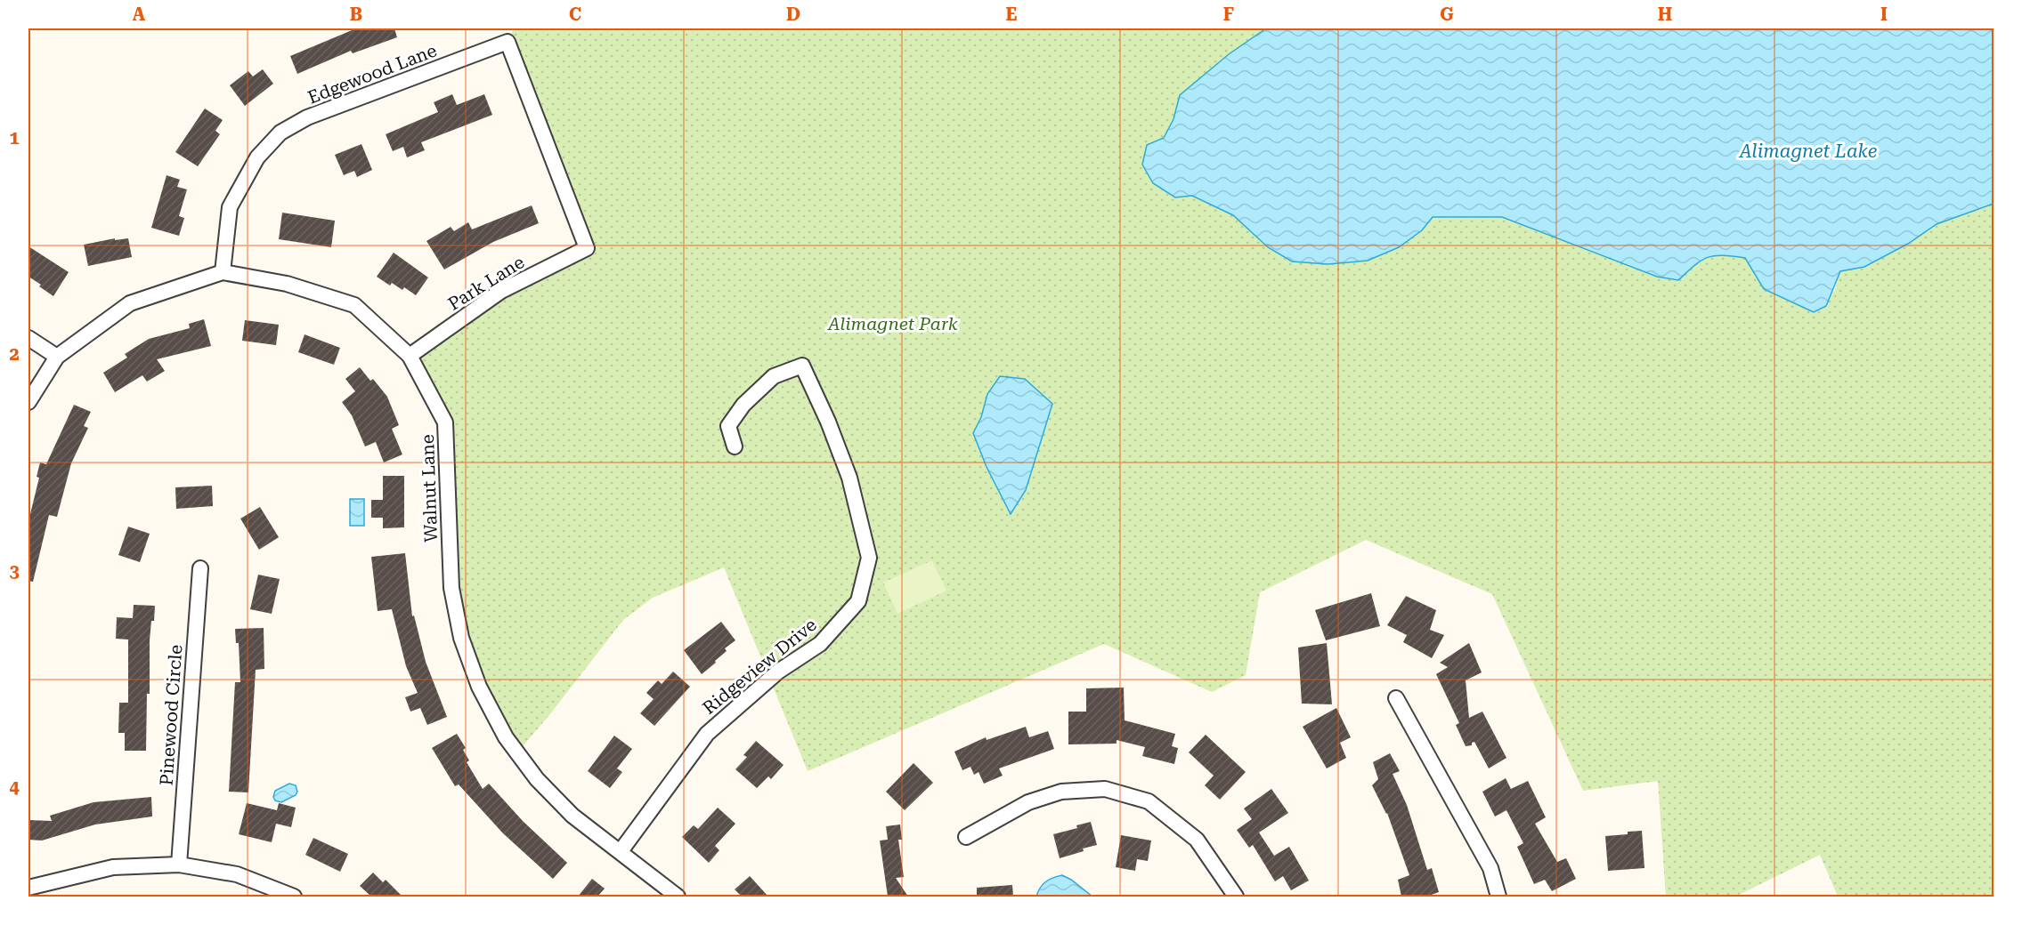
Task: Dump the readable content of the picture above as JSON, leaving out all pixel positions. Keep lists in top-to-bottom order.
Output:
{
  "streets": {
    "street": [
      "Edgewood Lane",
      "Park Lane",
      "Walnut Lane",
      "Ridgeview Drive",
      "Pinewood Circle"
    ]
  },
  "crossings": [
    ["Edgewood Lane", "Park Lane"],
    ["Edgewood Lane", "Walnut Lane"],
    ["Park Lane", "Walnut Lane"],
    ["Walnut Lane", "Ridgeview Drive"]
  ],
  "water": ["Alimagnet Lake"],
  "parks": ["Alimagnet Park"],
  "grid": {
    "columns": [
      "A",
      "B",
      "C",
      "D",
      "E",
      "F",
      "G",
      "H",
      "I"
    ],
    "rows": [
      "1",
      "2",
      "3",
      "4"
    ]
  }
}
